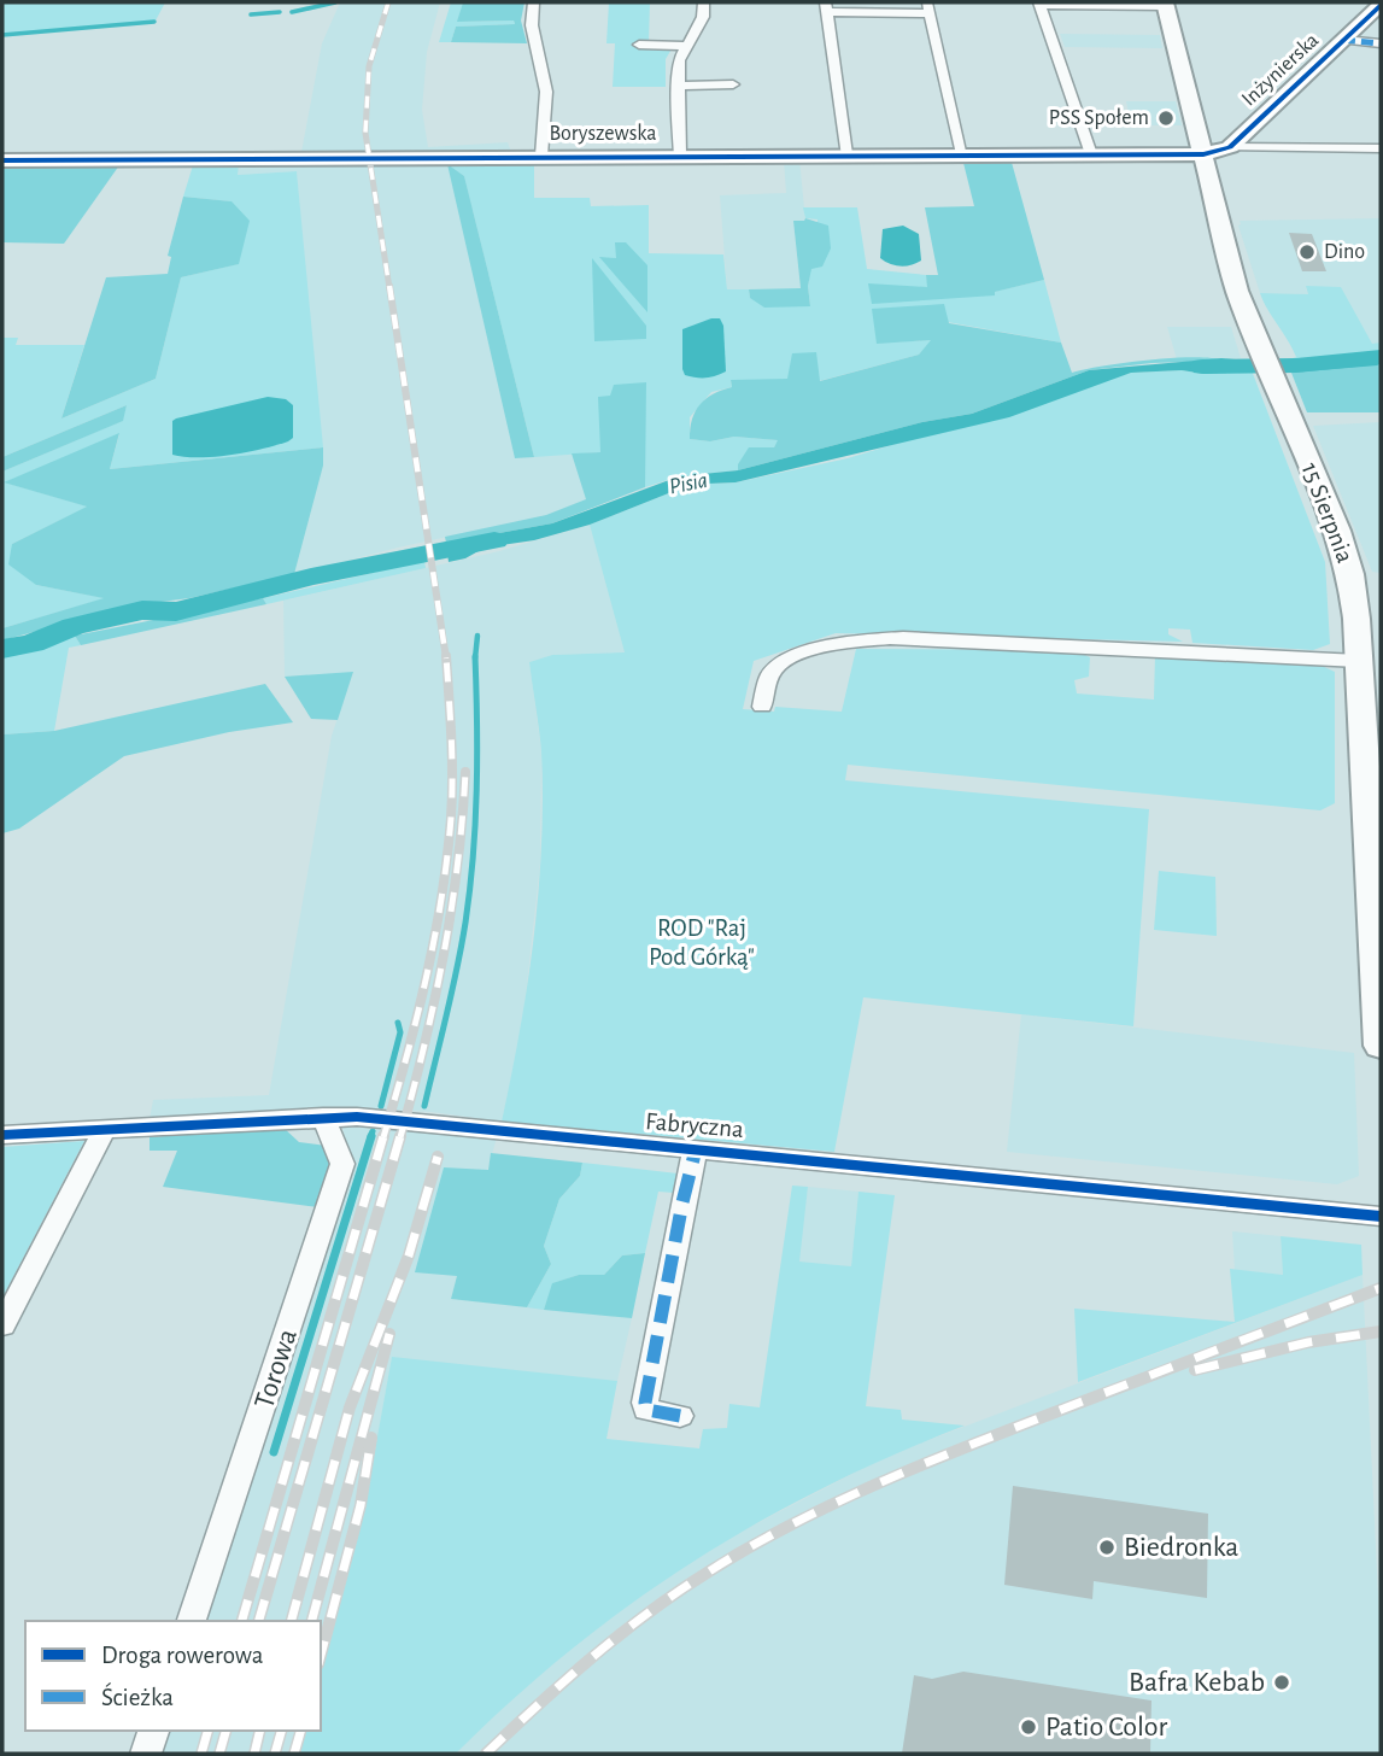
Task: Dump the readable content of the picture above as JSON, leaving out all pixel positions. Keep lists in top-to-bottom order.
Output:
{
  "streets": {
    "main road": ["Inżynierska", "Boryszewska", "15 Sierpnia"],
    "street": ["Fabryczna", "Torowa"]
  },
  "crossings": [
    ["Inżynierska", "Boryszewska"],
    ["Inżynierska", "15 Sierpnia"],
    ["Boryszewska", "15 Sierpnia"],
    ["Fabryczna", "Torowa"]
  ],
  "water": ["Pisia"],
  "parks": ["ROD \"Raj Pod Górką\""],
  "places": [
    "PSS Społem",
    "Dino",
    "Biedronka",
    "Bafra Kebab",
    "Patio Color"
  ],
  "legend": ["Droga rowerowa", "Ścieżka"]
}
